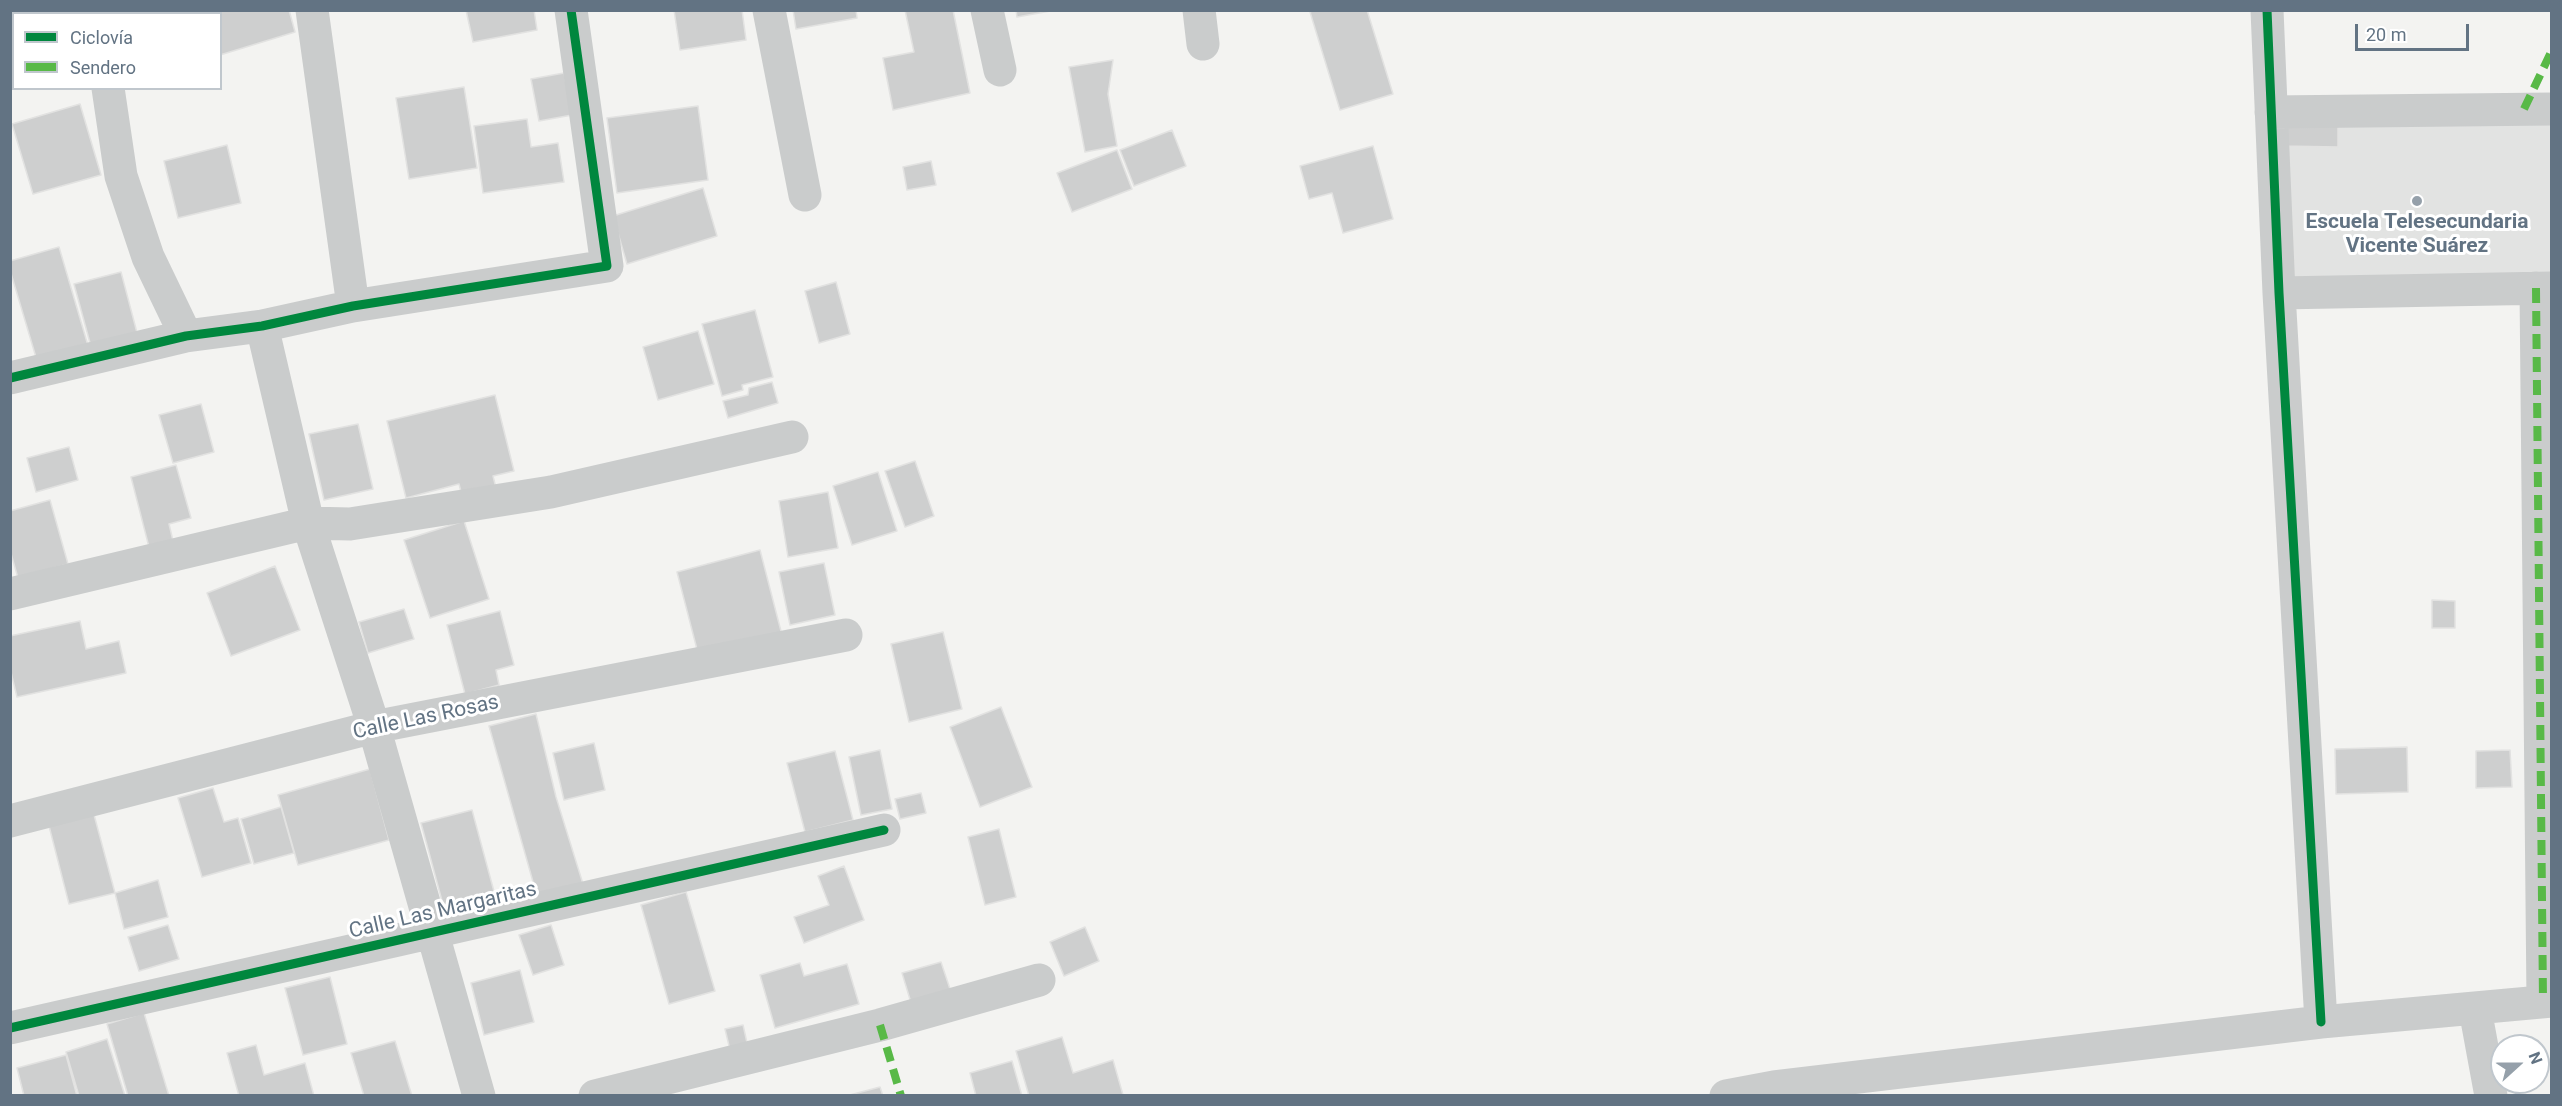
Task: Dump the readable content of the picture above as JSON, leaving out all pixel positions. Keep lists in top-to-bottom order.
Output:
{
  "streets": {
    "street": ["Calle Las Rosas", "Calle Las Margaritas"]
  },
  "places": ["Escuela Telesecundaria Vicente Suárez"],
  "legend": ["Ciclovía", "Sendero"],
  "scale_bar": "20 m",
  "north": "right"
}
